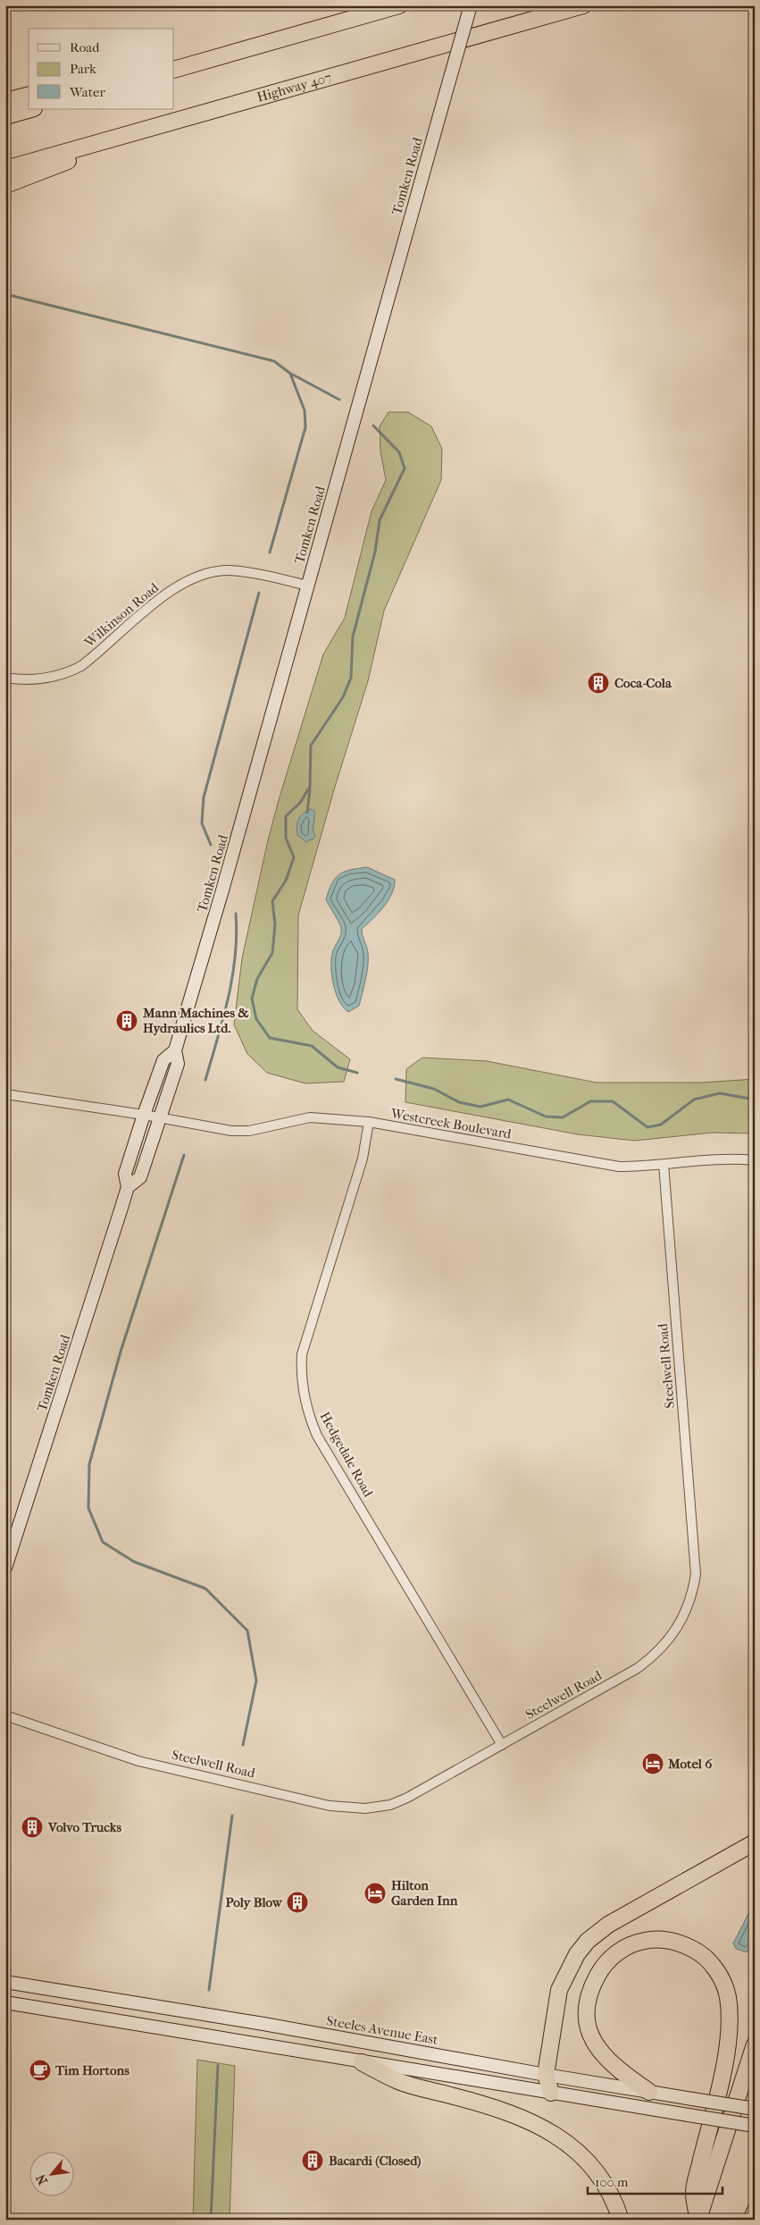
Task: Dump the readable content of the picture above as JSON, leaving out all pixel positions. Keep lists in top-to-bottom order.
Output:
{
  "streets": {
    "highway": ["Highway 407"],
    "main road": ["Tomken Road", "Steeles Avenue East"],
    "street": [
      "Wilkinson Road",
      "Westcreek Boulevard",
      "Steelwell Road",
      "Hedgedale Road"
    ]
  },
  "crossings": [
    ["Tomken Road", "Wilkinson Road"],
    ["Tomken Road", "Westcreek Boulevard"],
    ["Westcreek Boulevard", "Steelwell Road"],
    ["Westcreek Boulevard", "Hedgedale Road"],
    ["Steelwell Road", "Hedgedale Road"]
  ],
  "places": {
    "building": [
      "Coca-Cola",
      "Mann Machines & Hydraulics Ltd.",
      "Volvo Trucks",
      "Poly Blow",
      "Bacardi (Closed)"
    ],
    "hotel": ["Motel 6", "Hilton Garden Inn"],
    "cafe": ["Tim Hortons"]
  },
  "legend": ["Road", "Park", "Water"],
  "scale_bar": "100 m",
  "north": "bottom left"
}
